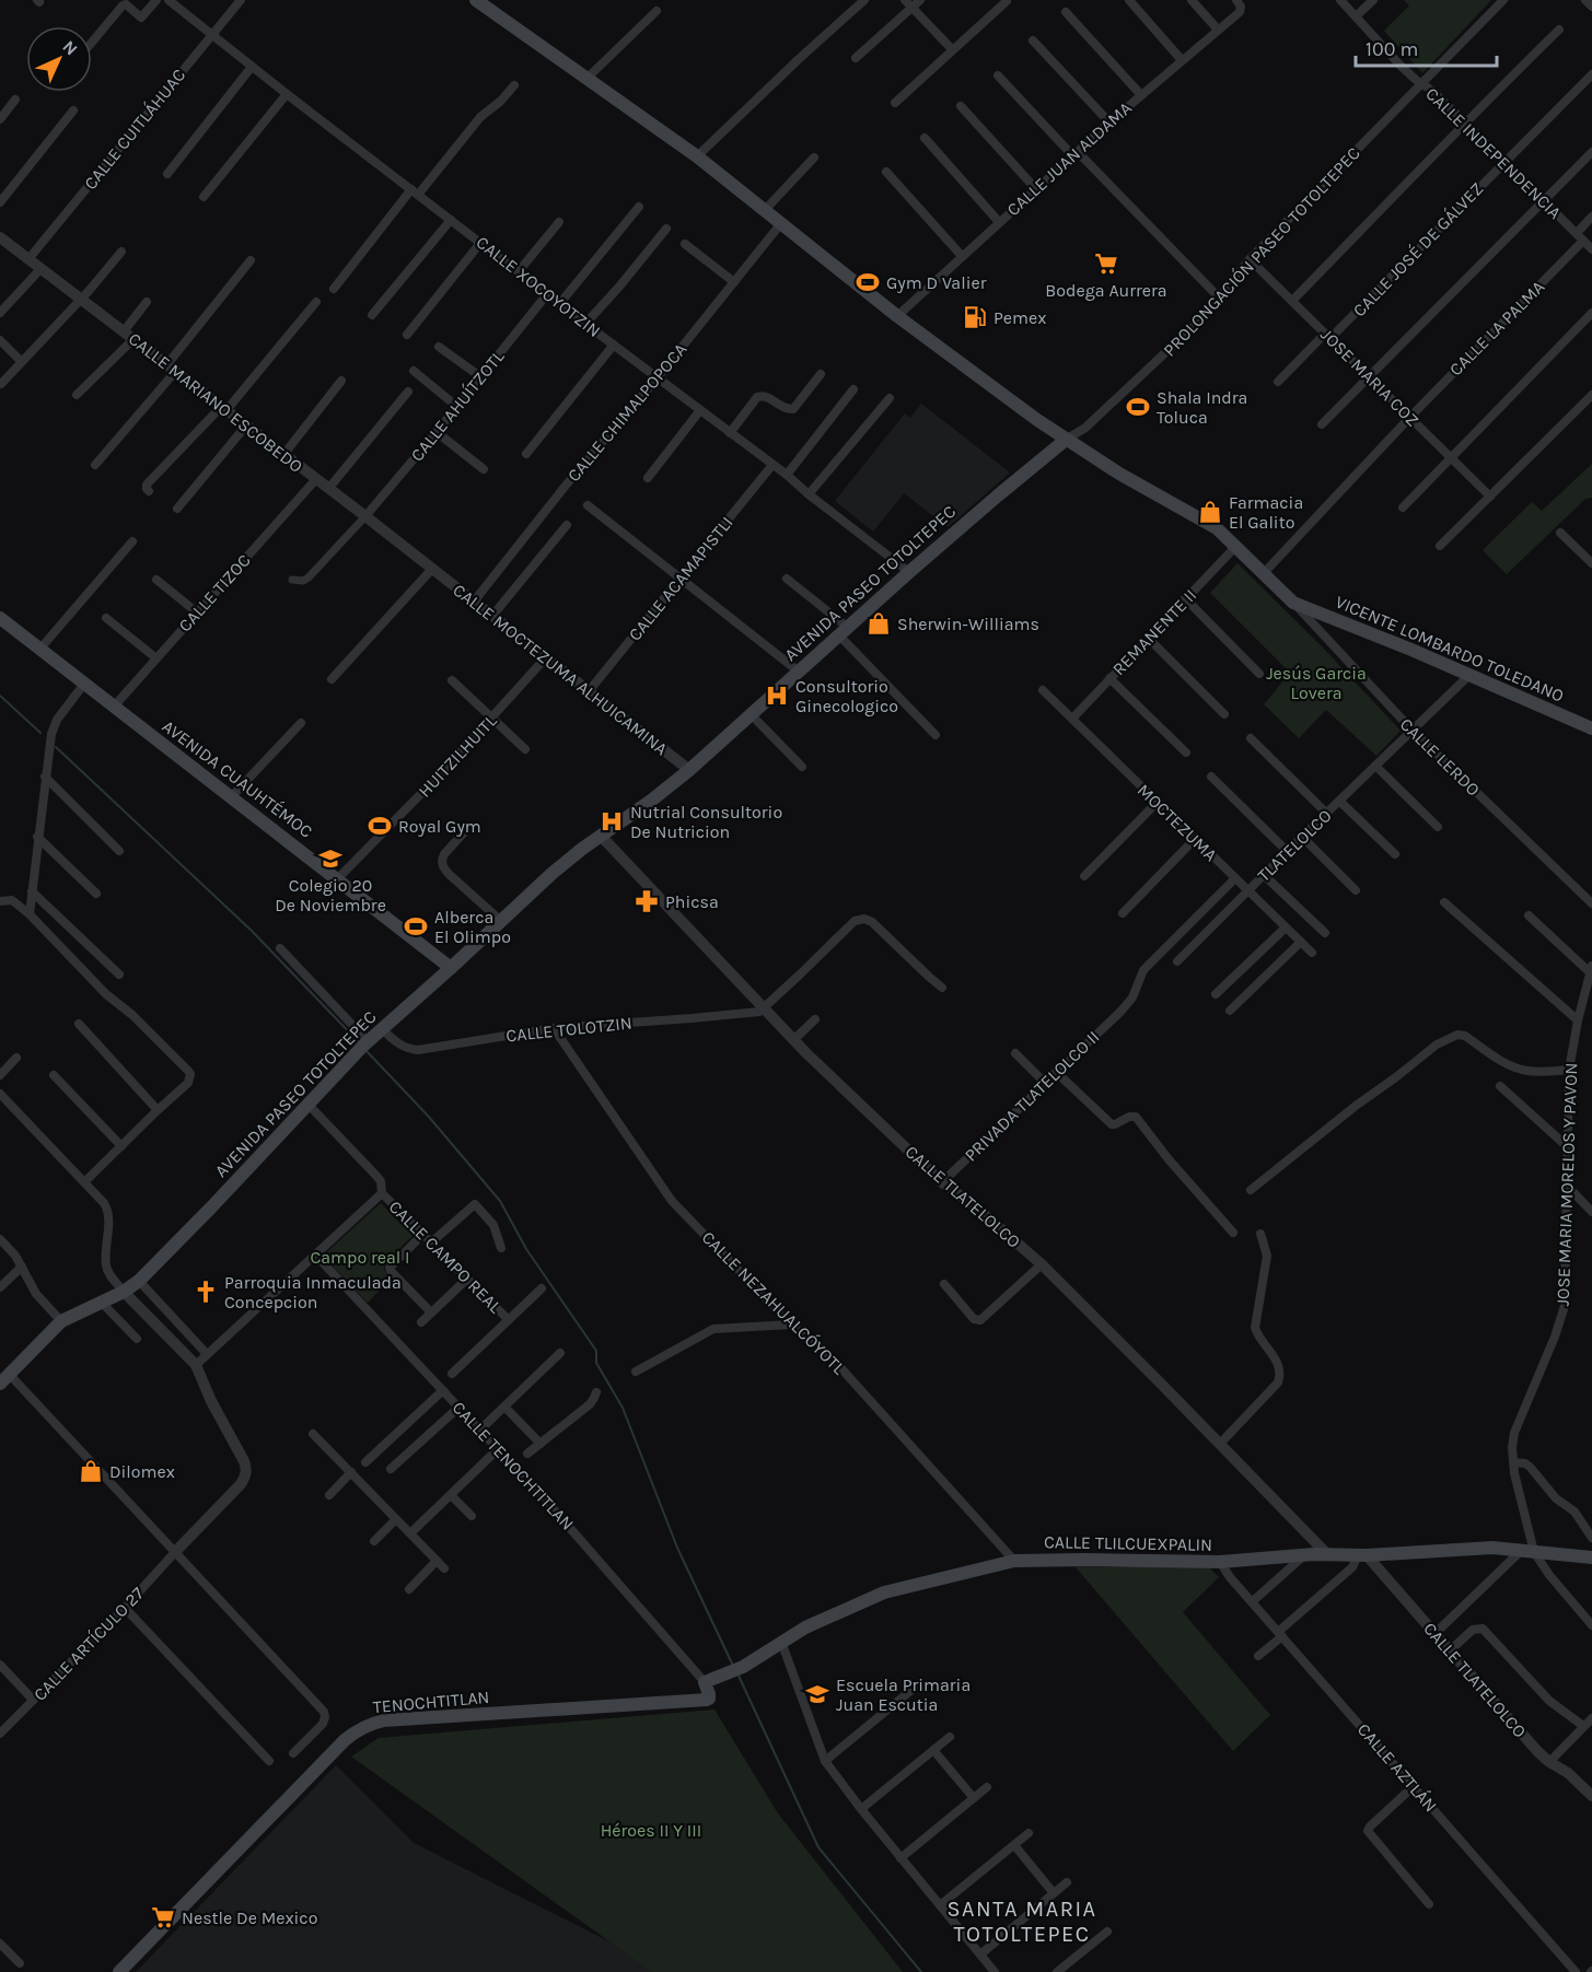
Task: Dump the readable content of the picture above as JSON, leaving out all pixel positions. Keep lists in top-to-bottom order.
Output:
{
  "streets": {
    "main road": [
      "AVENIDA PASEO TOTOLTEPEC",
      "VICENTE LOMBARDO TOLEDANO",
      "AVENIDA CUAUHTÉMOC",
      "CALLE TLILCUEXPALIN",
      "TENOCHTITLAN"
    ],
    "street": [
      "CALLE CUITLÁHUAC",
      "CALLE INDEPENDENCIA",
      "CALLE JUAN ALDAMA",
      "CALLE JOSÉ DE GÁLVEZ",
      "PROLONGACIÓN PASEO TOTOLTEPEC",
      "CALLE XOCOYOTZIN",
      "CALLE LA PALMA",
      "JOSE MARIA COZ",
      "CALLE MARIANO ESCOBEDO",
      "CALLE AHUÍTZOTL",
      "CALLE CHIMALPOPOCA",
      "CALLE ACAMAPISTLI",
      "CALLE TIZOC",
      "REMANENTE II",
      "CALLE MOCTEZUMA ALHUICAMINA",
      "HUITZILHUITL",
      "CALLE LERDO",
      "MOCTEZUMA",
      "TLATELOLCO",
      "CALLE TOLOTZIN",
      "PRIVADA TLATELOLCO II",
      "JOSE MARIA MORELOS Y PAVON",
      "CALLE TLATELOLCO",
      "CALLE CAMPO REAL",
      "CALLE NEZAHUALCÓYOTL",
      "CALLE TENOCHTITLAN",
      "CALLE ARTÍCULO 27",
      "CALLE AZTLÁN"
    ]
  },
  "crossings": [
    ["CALLE CUITLÁHUAC", "CALLE XOCOYOTZIN"],
    ["CALLE CUITLÁHUAC", "CALLE MARIANO ESCOBEDO"],
    ["CALLE INDEPENDENCIA", "CALLE JOSÉ DE GÁLVEZ"],
    ["CALLE INDEPENDENCIA", "PROLONGACIÓN PASEO TOTOLTEPEC"],
    ["CALLE INDEPENDENCIA", "CALLE LA PALMA"],
    ["CALLE JOSÉ DE GÁLVEZ", "JOSE MARIA COZ"],
    ["PROLONGACIÓN PASEO TOTOLTEPEC", "JOSE MARIA COZ"],
    ["PROLONGACIÓN PASEO TOTOLTEPEC", "AVENIDA PASEO TOTOLTEPEC"],
    ["CALLE XOCOYOTZIN", "CALLE AHUÍTZOTL"],
    ["CALLE XOCOYOTZIN", "CALLE CHIMALPOPOCA"],
    ["CALLE XOCOYOTZIN", "CALLE ACAMAPISTLI"],
    ["CALLE XOCOYOTZIN", "AVENIDA PASEO TOTOLTEPEC"],
    ["CALLE LA PALMA", "JOSE MARIA COZ"],
    ["CALLE MARIANO ESCOBEDO", "CALLE AHUÍTZOTL"],
    ["CALLE MARIANO ESCOBEDO", "CALLE TIZOC"],
    ["CALLE MARIANO ESCOBEDO", "CALLE MOCTEZUMA ALHUICAMINA"],
    ["CALLE CHIMALPOPOCA", "CALLE MOCTEZUMA ALHUICAMINA"],
    ["CALLE ACAMAPISTLI", "CALLE MOCTEZUMA ALHUICAMINA"],
    ["AVENIDA PASEO TOTOLTEPEC", "CALLE MOCTEZUMA ALHUICAMINA"],
    ["AVENIDA PASEO TOTOLTEPEC", "AVENIDA CUAUHTÉMOC"],
    ["AVENIDA PASEO TOTOLTEPEC", "CALLE TOLOTZIN"],
    ["AVENIDA PASEO TOTOLTEPEC", "CALLE TLATELOLCO"],
    ["AVENIDA PASEO TOTOLTEPEC", "CALLE CAMPO REAL"],
    ["CALLE TIZOC", "AVENIDA CUAUHTÉMOC"],
    ["REMANENTE II", "MOCTEZUMA"],
    ["VICENTE LOMBARDO TOLEDANO", "CALLE LERDO"],
    ["VICENTE LOMBARDO TOLEDANO", "TLATELOLCO"],
    ["CALLE MOCTEZUMA ALHUICAMINA", "HUITZILHUITL"],
    ["HUITZILHUITL", "AVENIDA CUAUHTÉMOC"],
    ["CALLE LERDO", "TLATELOLCO"],
    ["MOCTEZUMA", "TLATELOLCO"],
    ["MOCTEZUMA", "PRIVADA TLATELOLCO II"],
    ["CALLE TOLOTZIN", "CALLE TLATELOLCO"],
    ["CALLE TOLOTZIN", "CALLE NEZAHUALCÓYOTL"],
    ["PRIVADA TLATELOLCO II", "CALLE TLATELOLCO"],
    ["JOSE MARIA MORELOS Y PAVON", "CALLE TLILCUEXPALIN"],
    ["CALLE TLATELOLCO", "CALLE TLILCUEXPALIN"],
    ["CALLE NEZAHUALCÓYOTL", "CALLE TLILCUEXPALIN"],
    ["CALLE TENOCHTITLAN", "TENOCHTITLAN"],
    ["CALLE TLILCUEXPALIN", "TENOCHTITLAN"],
    ["CALLE TLILCUEXPALIN", "CALLE AZTLÁN"]
  ],
  "districts": ["SANTA MARIA TOTOLTEPEC"],
  "parks": ["Jesús Garcia Lovera", "Campo real I", "Héroes II Y III"],
  "places": {
    "supermarket": ["Bodega Aurrera", "Nestle De Mexico"],
    "sports": [
      "Gym D Valier",
      "Shala Indra Toluca",
      "Royal Gym",
      "Alberca El Olimpo"
    ],
    "fuel station": ["Pemex"],
    "shop": ["Farmacia El Galito", "Sherwin-Williams", "Dilomex"],
    "hospital": ["Consultorio Ginecologico", "Nutrial Consultorio De Nutricion"],
    "school or university": ["Colegio 20 De Noviembre", "Escuela Primaria Juan Escutia"],
    "pharmacy": ["Phicsa"],
    "church": ["Parroquia Inmaculada Concepcion"]
  },
  "scale_bar": "100 m",
  "north": "top right"
}
